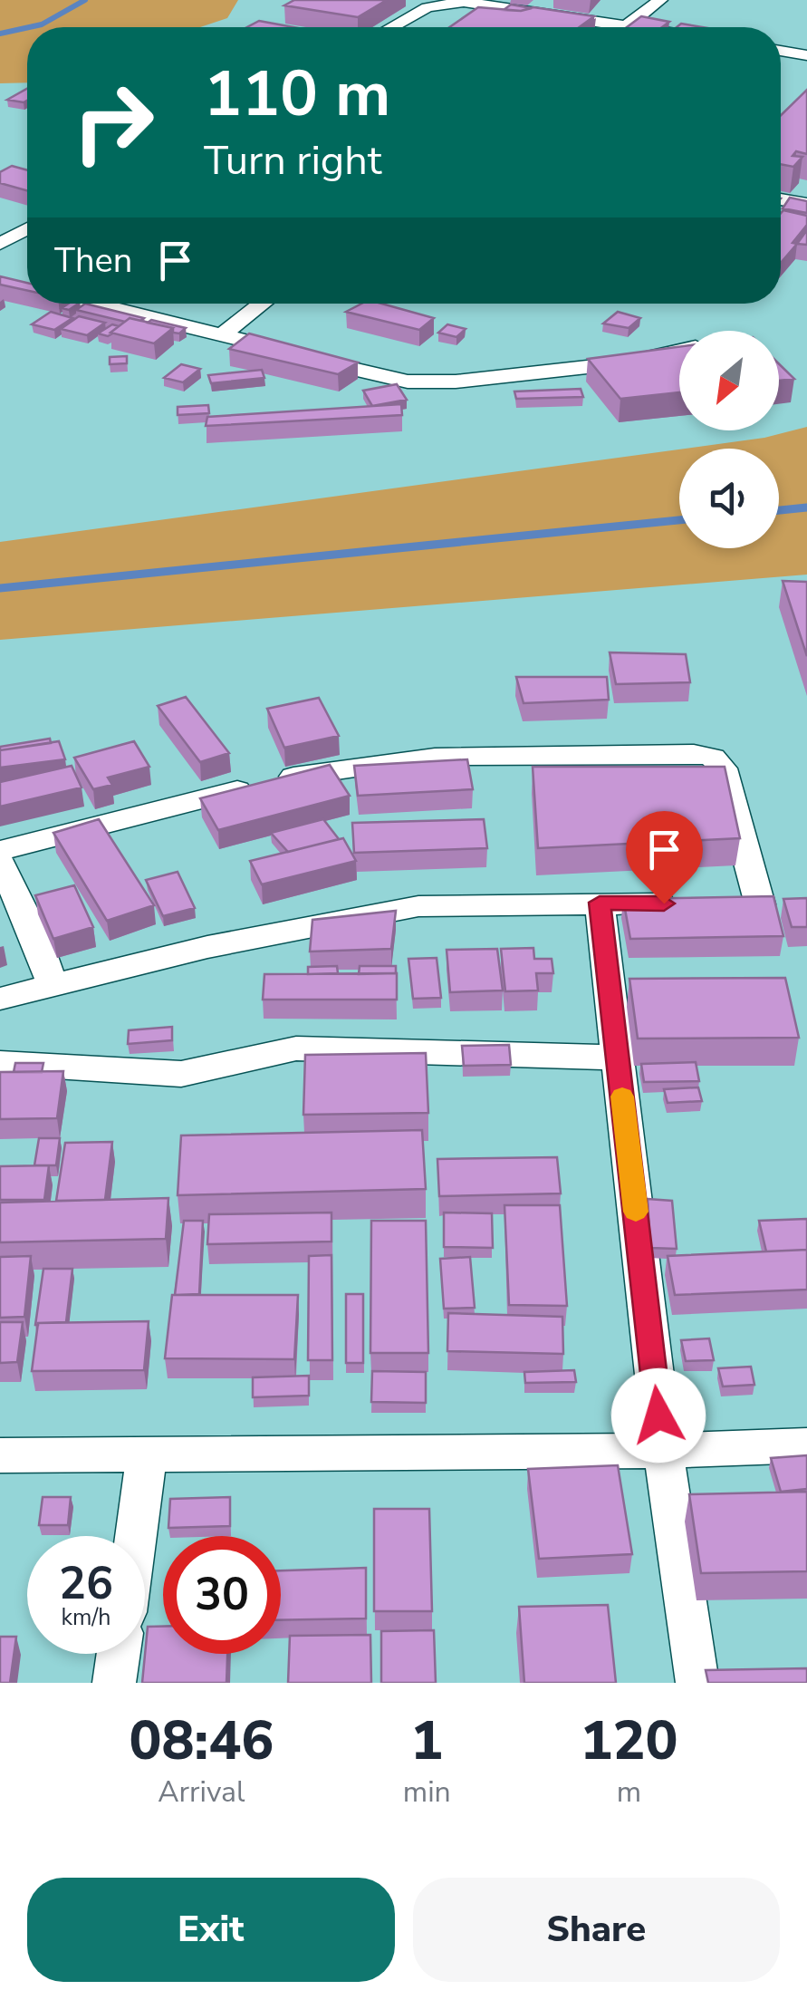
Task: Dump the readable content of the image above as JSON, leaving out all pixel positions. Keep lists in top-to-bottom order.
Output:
{
  "north": "bottom left",
  "page": {
    "turn": ["110 m", "Turn right"],
    "then": "Then",
    "speed": "26 km/h",
    "limit": "30",
    "eta": [
      "08:46",
      "Arrival",
      "1",
      "min",
      "120",
      "m"
    ],
    "buttons": ["Exit", "Share"]
  }
}
